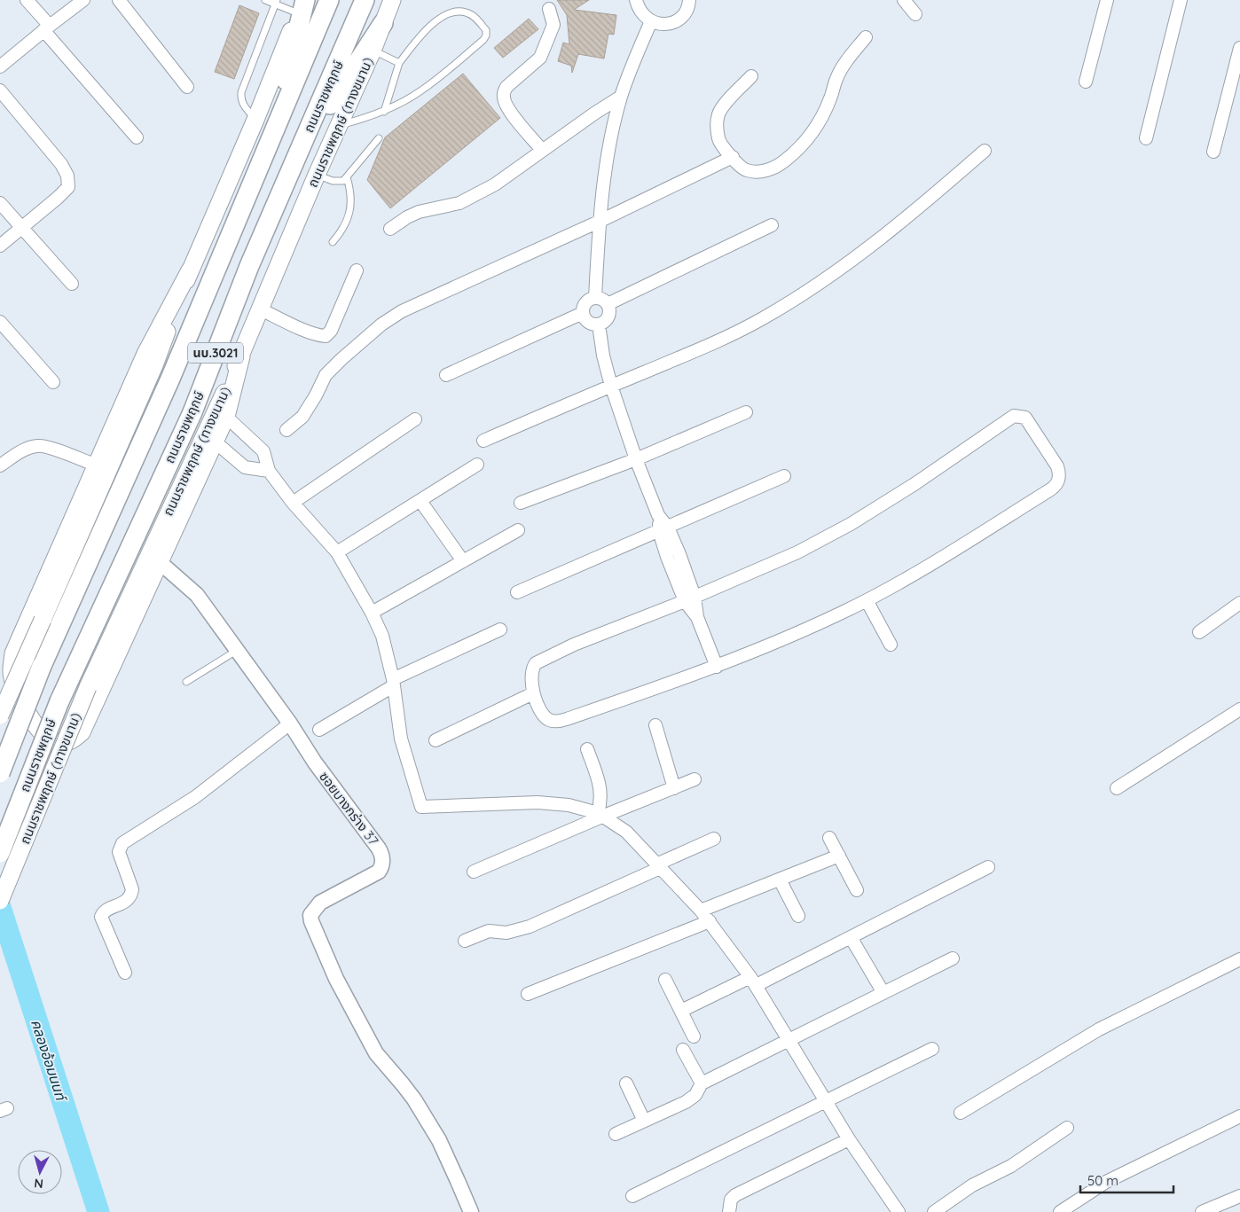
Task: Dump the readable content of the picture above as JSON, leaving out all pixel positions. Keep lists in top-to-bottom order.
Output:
{
  "streets": {
    "main road": ["ถนนราชพฤกษ์", "ถนนราชพฤกษ์ (ทางขนาน)", "นบ.3021"],
    "street": ["ซอยบางกร่าง 37"]
  },
  "water": ["คลองอ้อมนนท์"],
  "scale_bar": "50 m",
  "north": "bottom"
}
